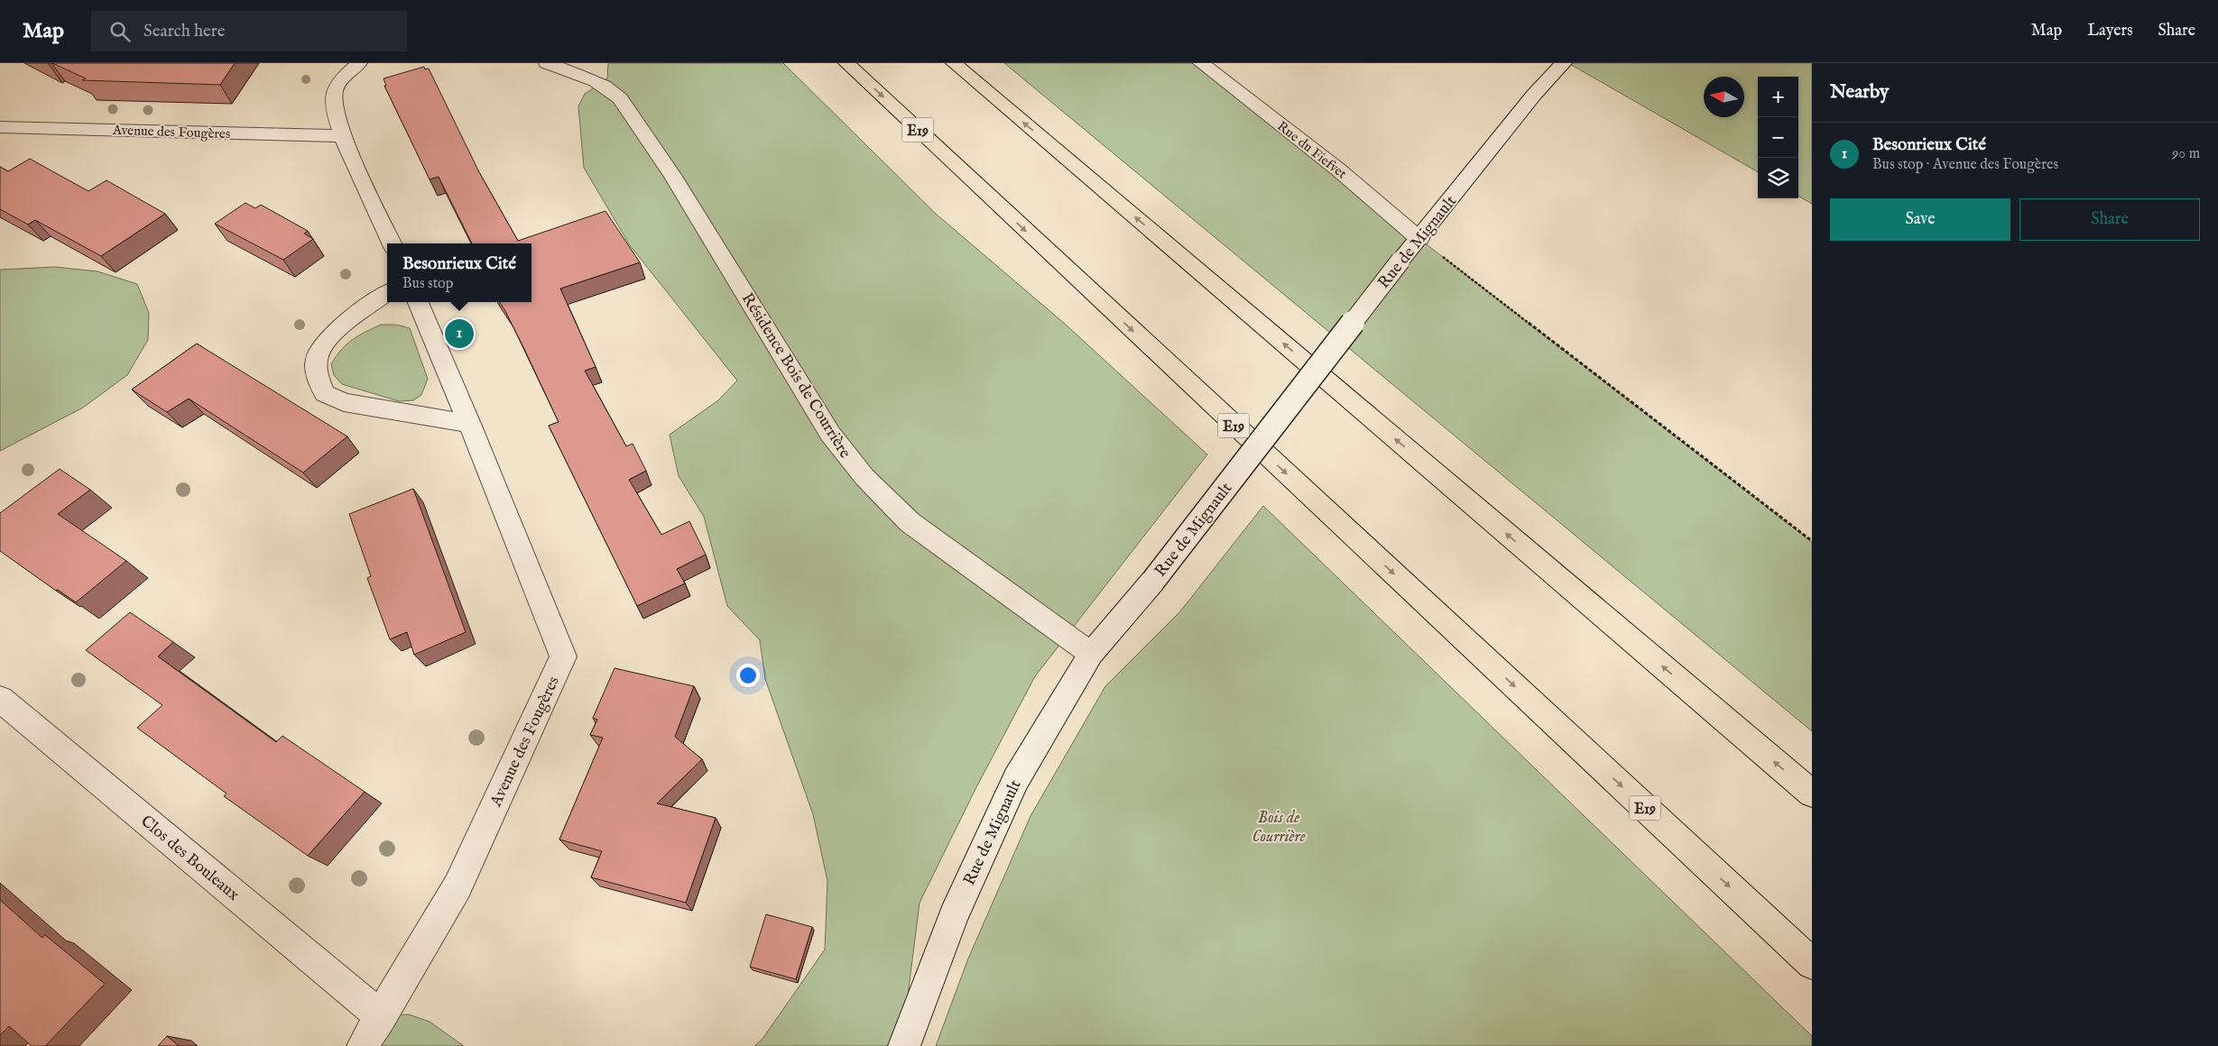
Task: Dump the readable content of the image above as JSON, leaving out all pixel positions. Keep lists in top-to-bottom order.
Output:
{
  "streets": {
    "highway": ["E19"],
    "street": [
      "Avenue des Fougères",
      "Rue du Fiefvet",
      "Rue de Mignault",
      "Résidence Bois de Courrière",
      "Clos des Bouleaux"
    ]
  },
  "crossings": [
    ["Avenue des Fougères", "Clos des Bouleaux"],
    ["Rue du Fiefvet", "Rue de Mignault"],
    ["Rue de Mignault", "Résidence Bois de Courrière"]
  ],
  "parks": ["Bois de Courrière"],
  "north": "left",
  "page": {
    "header": "Map",
    "search": "Search here",
    "nav": ["Map", "Layers", "Share"],
    "heading": "Nearby",
    "map_buttons": ["+", "−"],
    "list": [
      {
        "mark": "1",
        "name": "Besonrieux Cité",
        "note": "Bus stop · Avenue des Fougères",
        "value": "90 m"
      }
    ],
    "buttons": ["Save", "Share"],
    "popup": ["Besonrieux Cité", "Bus stop"],
    "pins": "1"
  }
}
